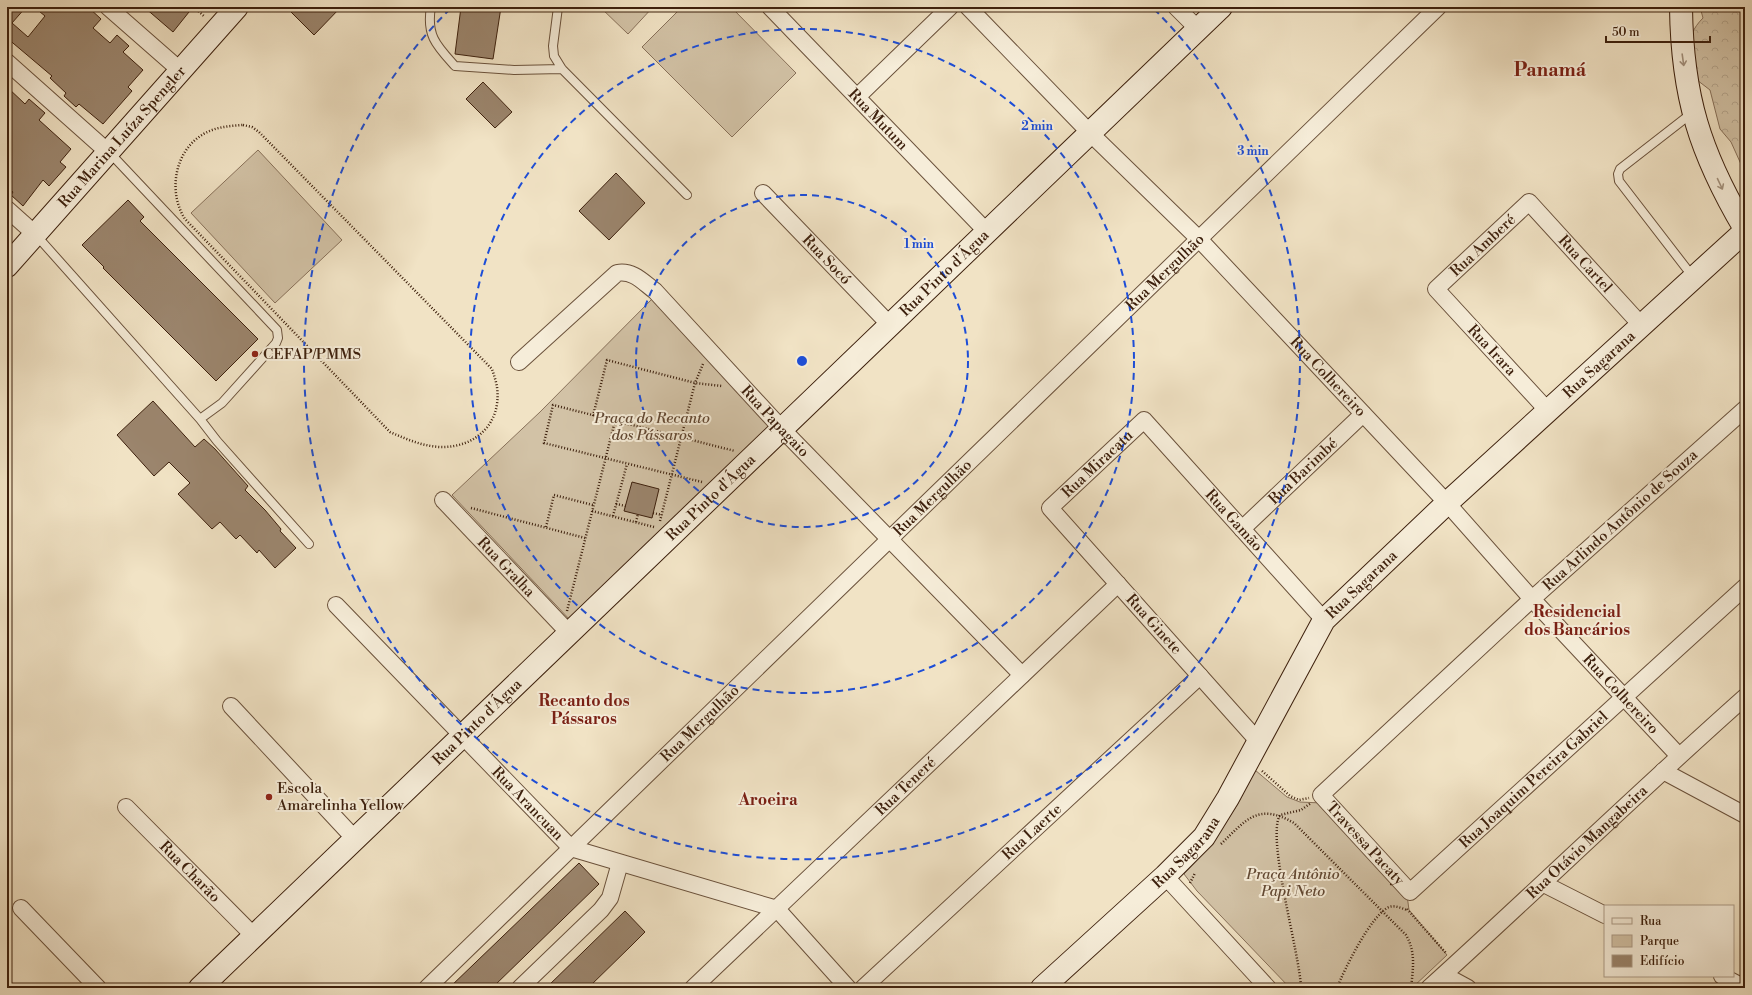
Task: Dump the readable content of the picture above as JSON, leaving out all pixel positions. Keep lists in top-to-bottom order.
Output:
{
  "streets": {
    "street": [
      "Rua Mutum",
      "Rua Marina Luíza Spengler",
      "Rua Amberé",
      "Rua Socó",
      "Rua Cartel",
      "Rua Mergulhão",
      "Rua Pinto d'Água",
      "Rua Irara",
      "Rua Sagarana",
      "Rua Colhereiro",
      "Rua Papagaio",
      "Rua Miracatu",
      "Rua Barimbé",
      "Rua Gamão",
      "Rua Arlindo Antônio de Souza",
      "Rua Gralha",
      "Rua Ginete",
      "Rua Joaquim Pereira Gabriel",
      "Rua Teneré",
      "Rua Arancuan",
      "Rua Laerte",
      "Rua Otávio Mangabeira",
      "Travessa Pacaty",
      "Rua Charão"
    ]
  },
  "crossings": [
    ["Rua Mutum", "Rua Pinto d'Água"],
    ["Rua Amberé", "Rua Cartel"],
    ["Rua Amberé", "Rua Irara"],
    ["Rua Socó", "Rua Pinto d'Água"],
    ["Rua Cartel", "Rua Sagarana"],
    ["Rua Mergulhão", "Rua Colhereiro"],
    ["Rua Mergulhão", "Rua Papagaio"],
    ["Rua Mergulhão", "Rua Arancuan"],
    ["Rua Pinto d'Água", "Rua Colhereiro"],
    ["Rua Pinto d'Água", "Rua Papagaio"],
    ["Rua Pinto d'Água", "Rua Gralha"],
    ["Rua Pinto d'Água", "Rua Arancuan"],
    ["Rua Pinto d'Água", "Rua Charão"],
    ["Rua Irara", "Rua Sagarana"],
    ["Rua Sagarana", "Rua Colhereiro"],
    ["Rua Sagarana", "Rua Gamão"],
    ["Rua Sagarana", "Rua Ginete"],
    ["Rua Colhereiro", "Rua Barimbé"],
    ["Rua Colhereiro", "Rua Arlindo Antônio de Souza"],
    ["Rua Colhereiro", "Rua Joaquim Pereira Gabriel"],
    ["Rua Colhereiro", "Rua Otávio Mangabeira"],
    ["Rua Papagaio", "Rua Teneré"],
    ["Rua Miracatu", "Rua Gamão"],
    ["Rua Miracatu", "Rua Ginete"],
    ["Rua Barimbé", "Rua Gamão"],
    ["Rua Arlindo Antônio de Souza", "Travessa Pacaty"],
    ["Rua Ginete", "Rua Teneré"],
    ["Rua Ginete", "Rua Laerte"],
    ["Rua Joaquim Pereira Gabriel", "Travessa Pacaty"],
    ["Rua Teneré", "Rua Arancuan"]
  ],
  "districts": [
    "Panamá",
    "Residencial dos Bancários",
    "Recanto dos Pássaros",
    "Aroeira"
  ],
  "parks": ["Praça do Recanto dos Pássaros", "Praça Antônio Papi Neto"],
  "places": ["CEFAP/PMMS", "Escola Amarelinha Yellow"],
  "legend": ["Rua", "Parque", "Edifício"],
  "scale_bar": "50 m",
  "rings": ["2 min", "3 min", "1 min"]
}
